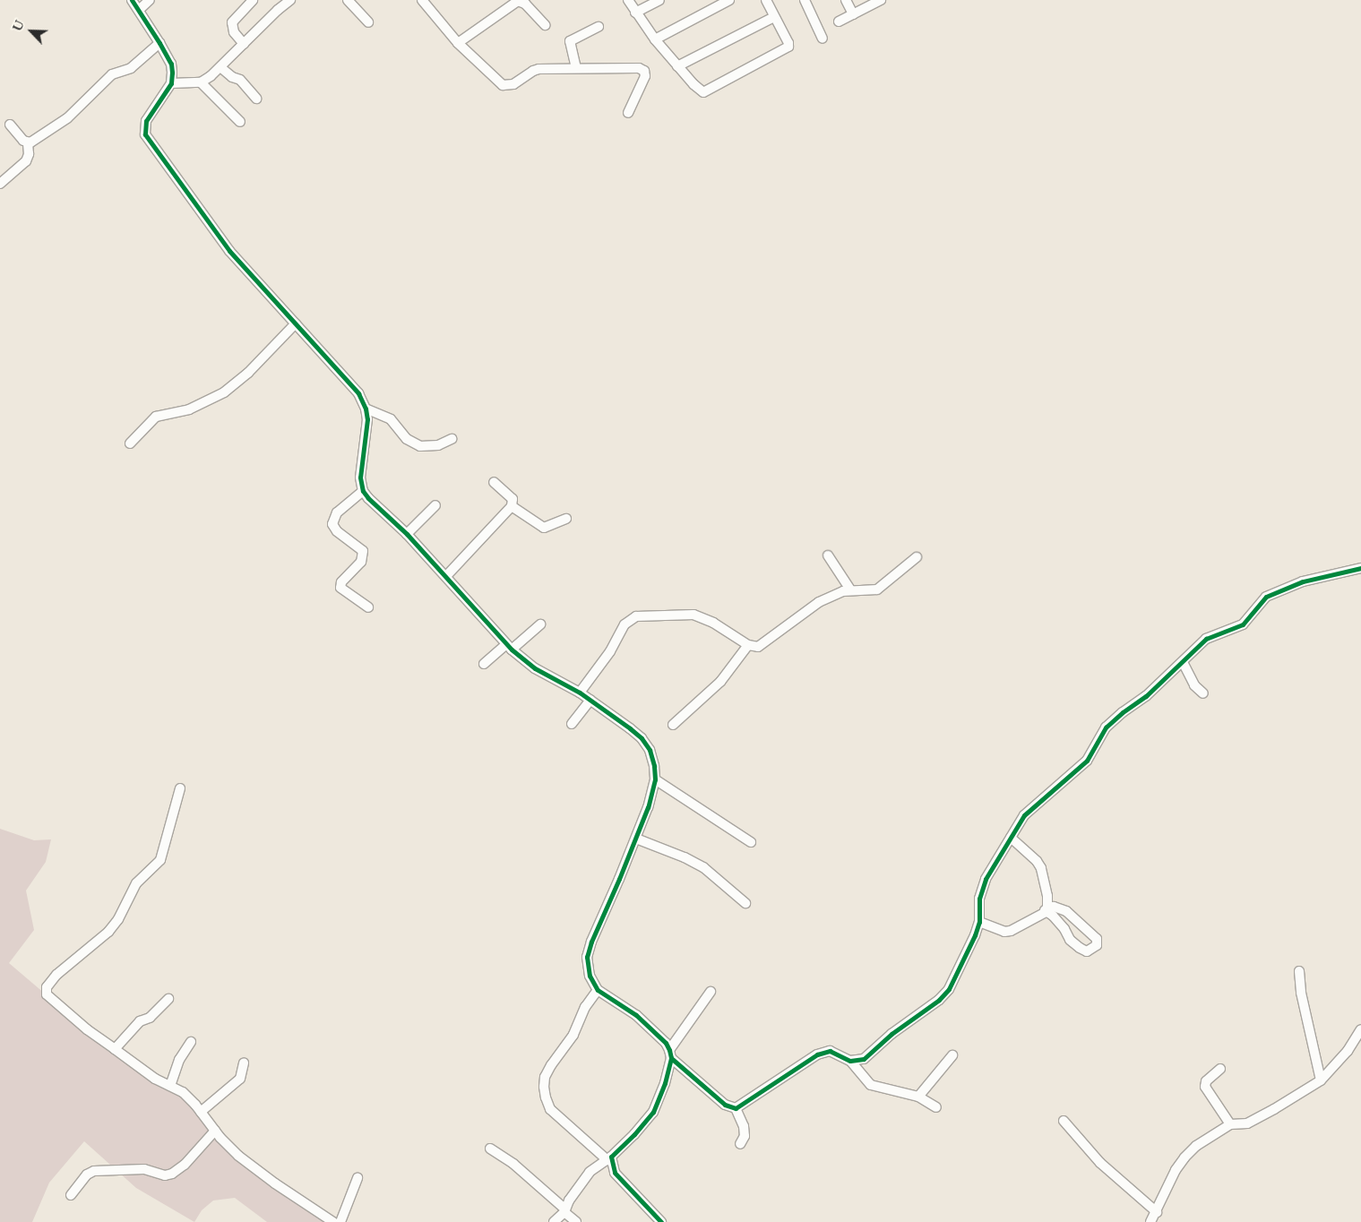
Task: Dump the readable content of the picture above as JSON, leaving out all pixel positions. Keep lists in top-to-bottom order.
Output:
{
  "north": "top left"
}
